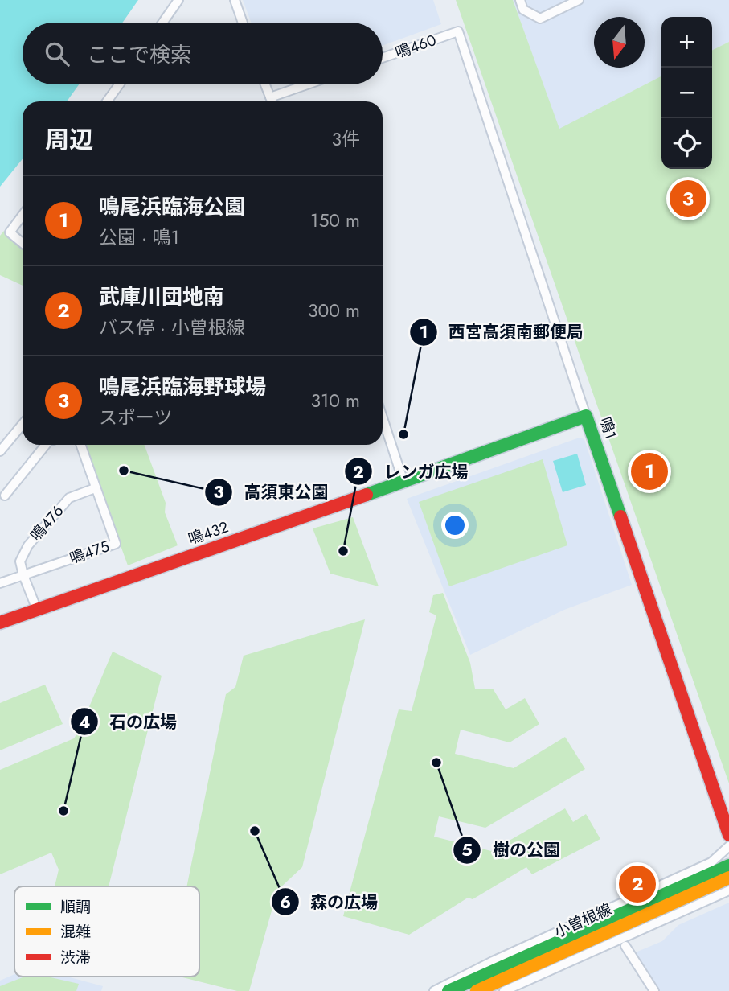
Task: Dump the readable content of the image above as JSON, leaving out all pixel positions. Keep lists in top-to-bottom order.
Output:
{
  "streets": {
    "street": [
      "鳴460",
      "鳴1",
      "鳴476",
      "鳴432",
      "鳴475",
      "小曽根線"
    ]
  },
  "crossings": [
    ["鳴460", "鳴1"],
    ["鳴1", "鳴432"],
    ["鳴476", "鳴475"]
  ],
  "places": [
    "西宮高須南郵便局",
    "高須東公園",
    "レンガ広場",
    "樹の公園",
    "石の広場",
    "森の広場"
  ],
  "legend": ["順調", "混雑", "渋滞"],
  "north": "bottom",
  "page": {
    "map_buttons": ["+", "−"],
    "search": "ここで検索",
    "heading": ["周辺", "3件"],
    "list": [
      {
        "mark": "1",
        "name": "鳴尾浜臨海公園",
        "note": "公園 · 鳴1",
        "value": "150 m"
      },
      {
        "mark": "2",
        "name": "武庫川団地南",
        "note": "バス停 · 小曽根線",
        "value": "300 m"
      },
      {
        "mark": "3",
        "name": "鳴尾浜臨海野球場",
        "note": "スポーツ",
        "value": "310 m"
      }
    ],
    "pins": ["3", "1", "2"]
  }
}
